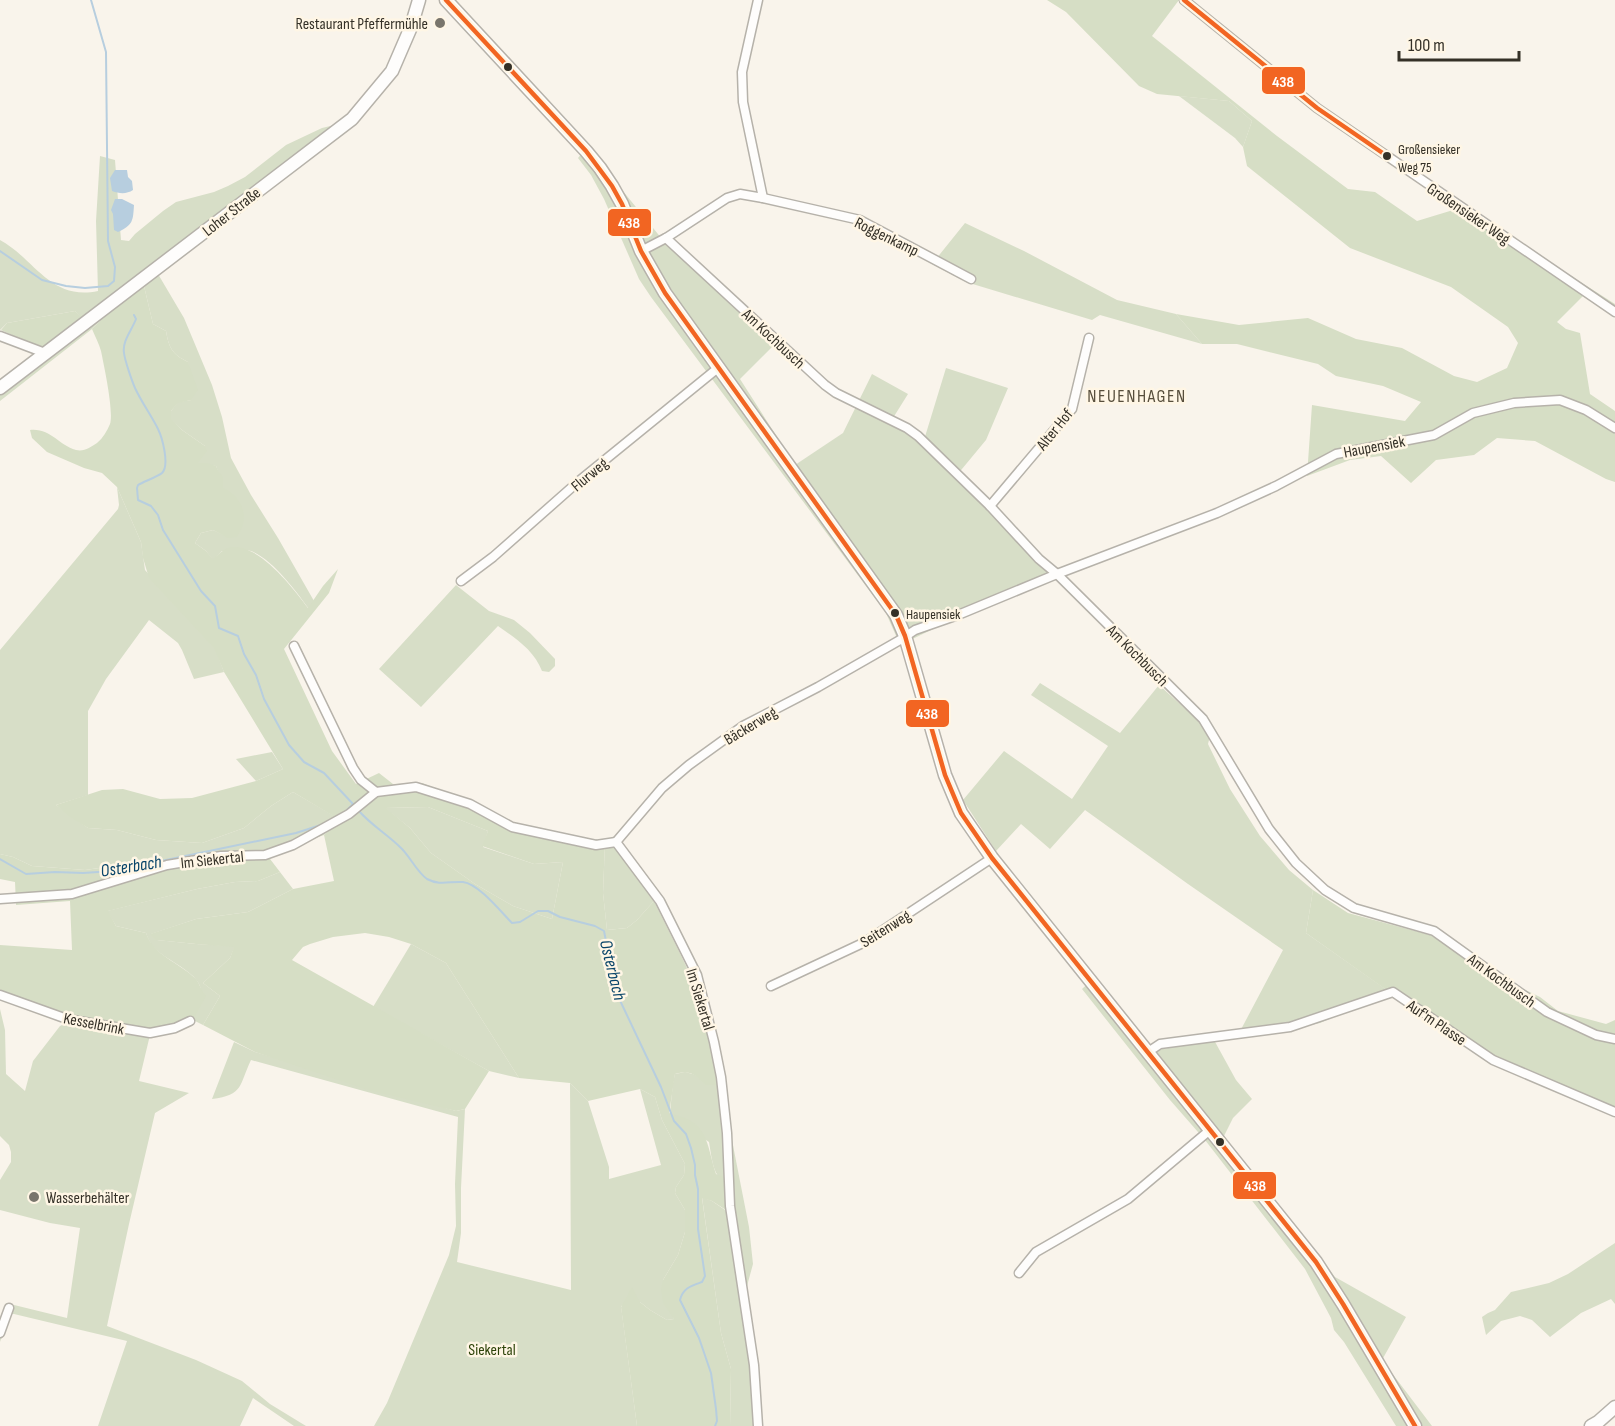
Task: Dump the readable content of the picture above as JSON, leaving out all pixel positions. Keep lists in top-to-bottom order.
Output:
{
  "streets": {
    "street": [
      "Loher Straße",
      "Großensieker Weg",
      "Roggenkamp",
      "Am Kochbusch",
      "Alter Hof",
      "Haupensiek",
      "Flurweg",
      "Bäckerweg",
      "Im Siekertal",
      "Seitenweg",
      "Auf'm Plasse",
      "Kesselbrink"
    ]
  },
  "crossings": [
    ["Roggenkamp", "Am Kochbusch"],
    ["Am Kochbusch", "Alter Hof"],
    ["Am Kochbusch", "Haupensiek"],
    ["Haupensiek", "Bäckerweg"],
    ["Bäckerweg", "Im Siekertal"]
  ],
  "districts": ["NEUENHAGEN"],
  "water": ["Osterbach"],
  "parks": ["Siekertal"],
  "places": [
    "Restaurant Pfeffermühle",
    "Großensieker Weg 75",
    "Haupensiek",
    "Wasserbehälter"
  ],
  "lines": ["transit line 438"],
  "scale_bar": "100 m"
}
